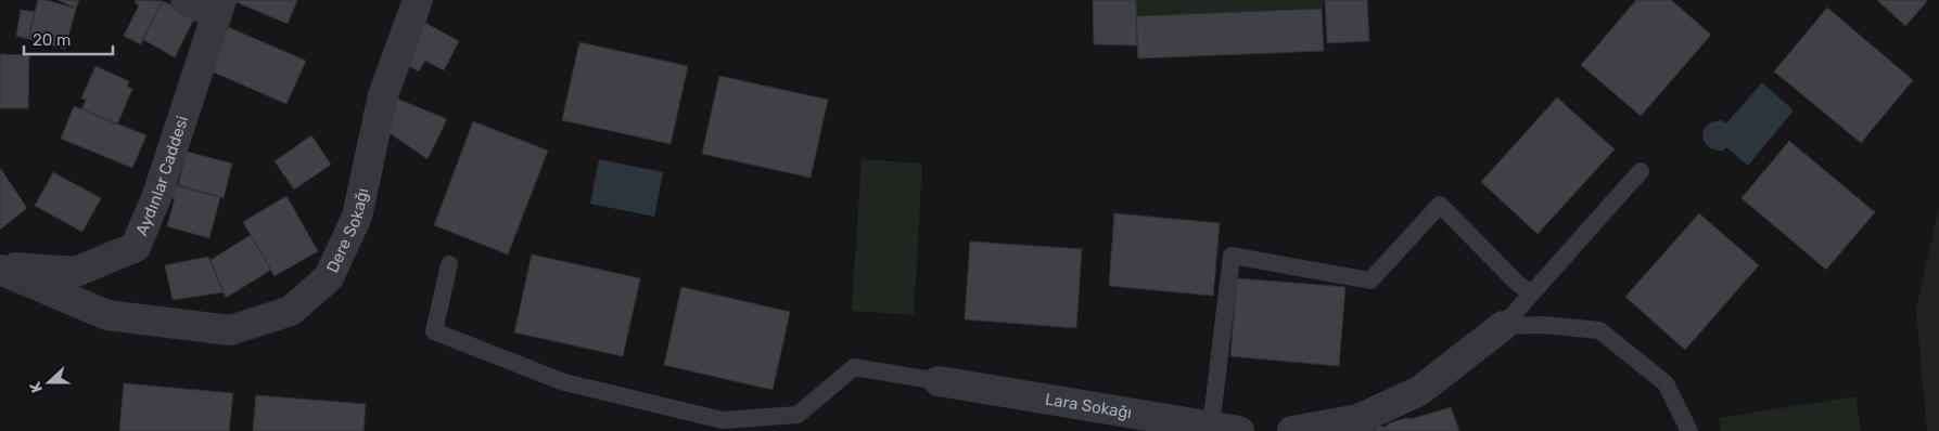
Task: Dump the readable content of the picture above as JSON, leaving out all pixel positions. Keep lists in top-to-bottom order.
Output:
{
  "streets": {
    "street": ["Aydınlar Caddesi", "Dere Sokağı", "Lara Sokağı"]
  },
  "crossings": [
    ["Aydınlar Caddesi", "Dere Sokağı"]
  ],
  "scale_bar": "20 m",
  "north": "left"
}
